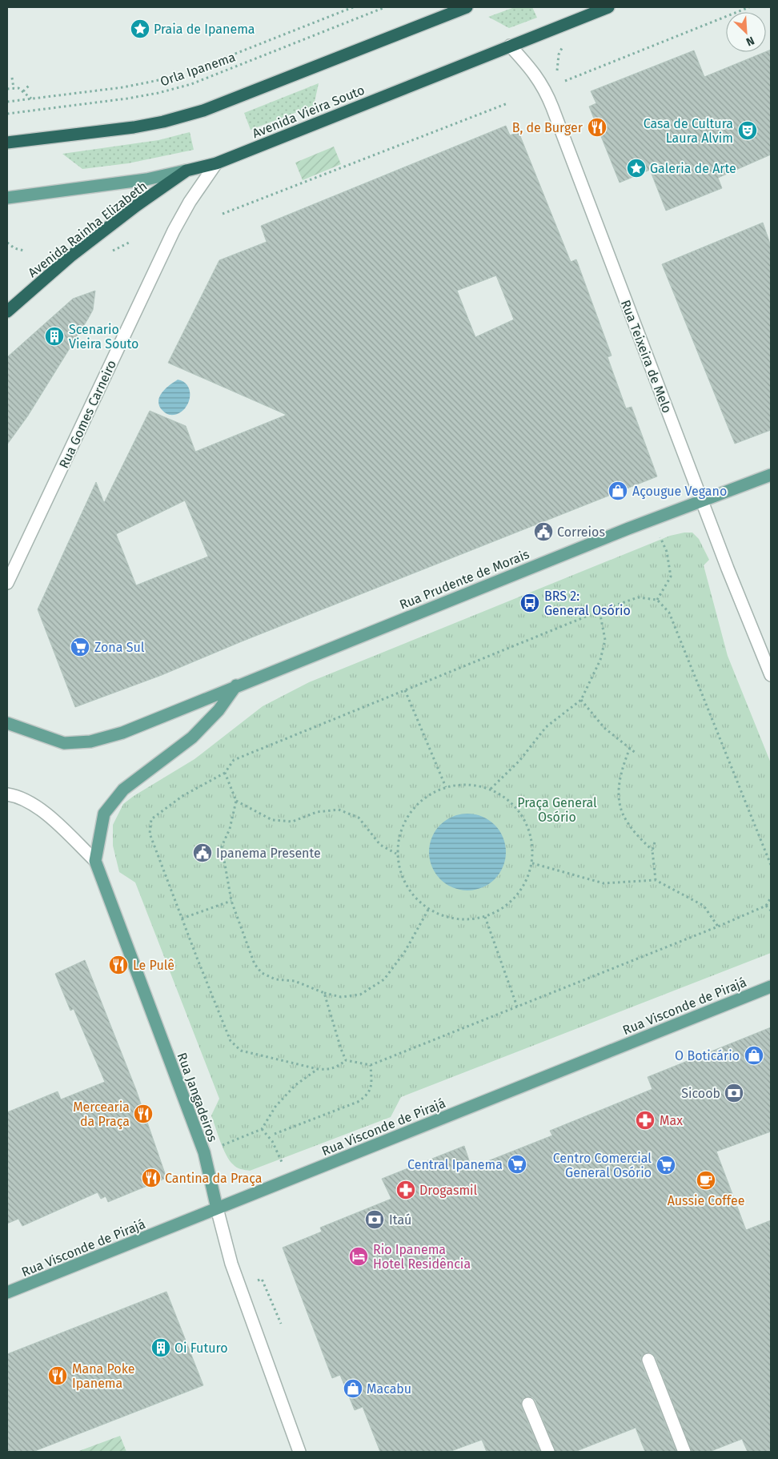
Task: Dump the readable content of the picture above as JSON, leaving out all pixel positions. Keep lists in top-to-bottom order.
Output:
{
  "streets": {
    "highway": ["Avenida Vieira Souto", "Avenida Rainha Elizabeth"],
    "main road": ["Rua Prudente de Morais", "Rua Visconde de Pirajá", "Rua Jangadeiros"],
    "street": ["Rua Teixeira de Melo", "Rua Gomes Carneiro"],
    "path": ["Orla Ipanema"]
  },
  "crossings": [
    ["Avenida Vieira Souto", "Avenida Rainha Elizabeth"],
    ["Avenida Vieira Souto", "Rua Teixeira de Melo"],
    ["Avenida Vieira Souto", "Rua Gomes Carneiro"],
    ["Rua Teixeira de Melo", "Rua Prudente de Morais"],
    ["Rua Visconde de Pirajá", "Rua Jangadeiros"]
  ],
  "parks": ["Praça General Osório"],
  "places": {
    "place": ["Praia de Ipanema", "Galeria de Arte"],
    "restaurant": [
      "B, de Burger",
      "Le Pulê",
      "Mercearia da Praça",
      "Cantina da Praça",
      "Mana Poke Ipanema"
    ],
    "theatre": ["Casa de Cultura Laura Alvim"],
    "building": ["Scenario Vieira Souto", "Oi Futuro"],
    "shop": ["Açougue Vegano", "O Boticário", "Macabu"],
    "public building": ["Correios", "Ipanema Presente"],
    "bus stop": ["BRS 2: General Osório"],
    "supermarket": ["Zona Sul", "Central Ipanema", "Centro Comercial General Osório"],
    "bank": ["Sicoob", "Itaú"],
    "pharmacy": ["Max", "Drogasmil"],
    "cafe": ["Aussie Coffee"],
    "hotel": ["Rio Ipanema Hotel Residência"]
  },
  "north": "bottom right"
}
